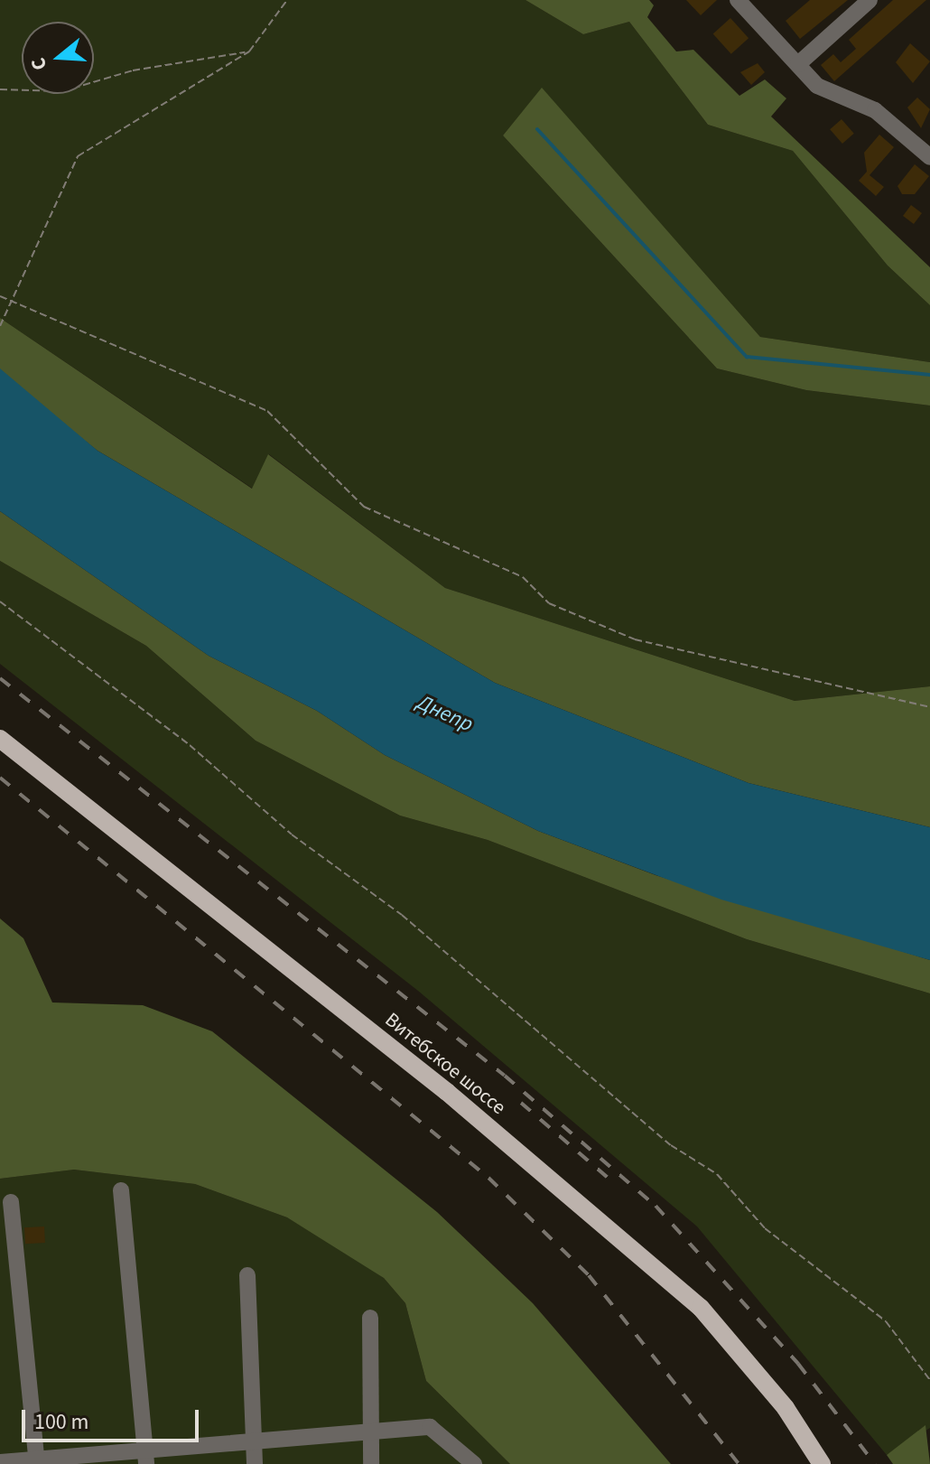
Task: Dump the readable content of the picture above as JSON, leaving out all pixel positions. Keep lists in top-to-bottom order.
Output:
{
  "streets": {
    "main road": ["Витебское шоссе"]
  },
  "water": ["Днепр"],
  "scale_bar": "100 m",
  "north": "left"
}
